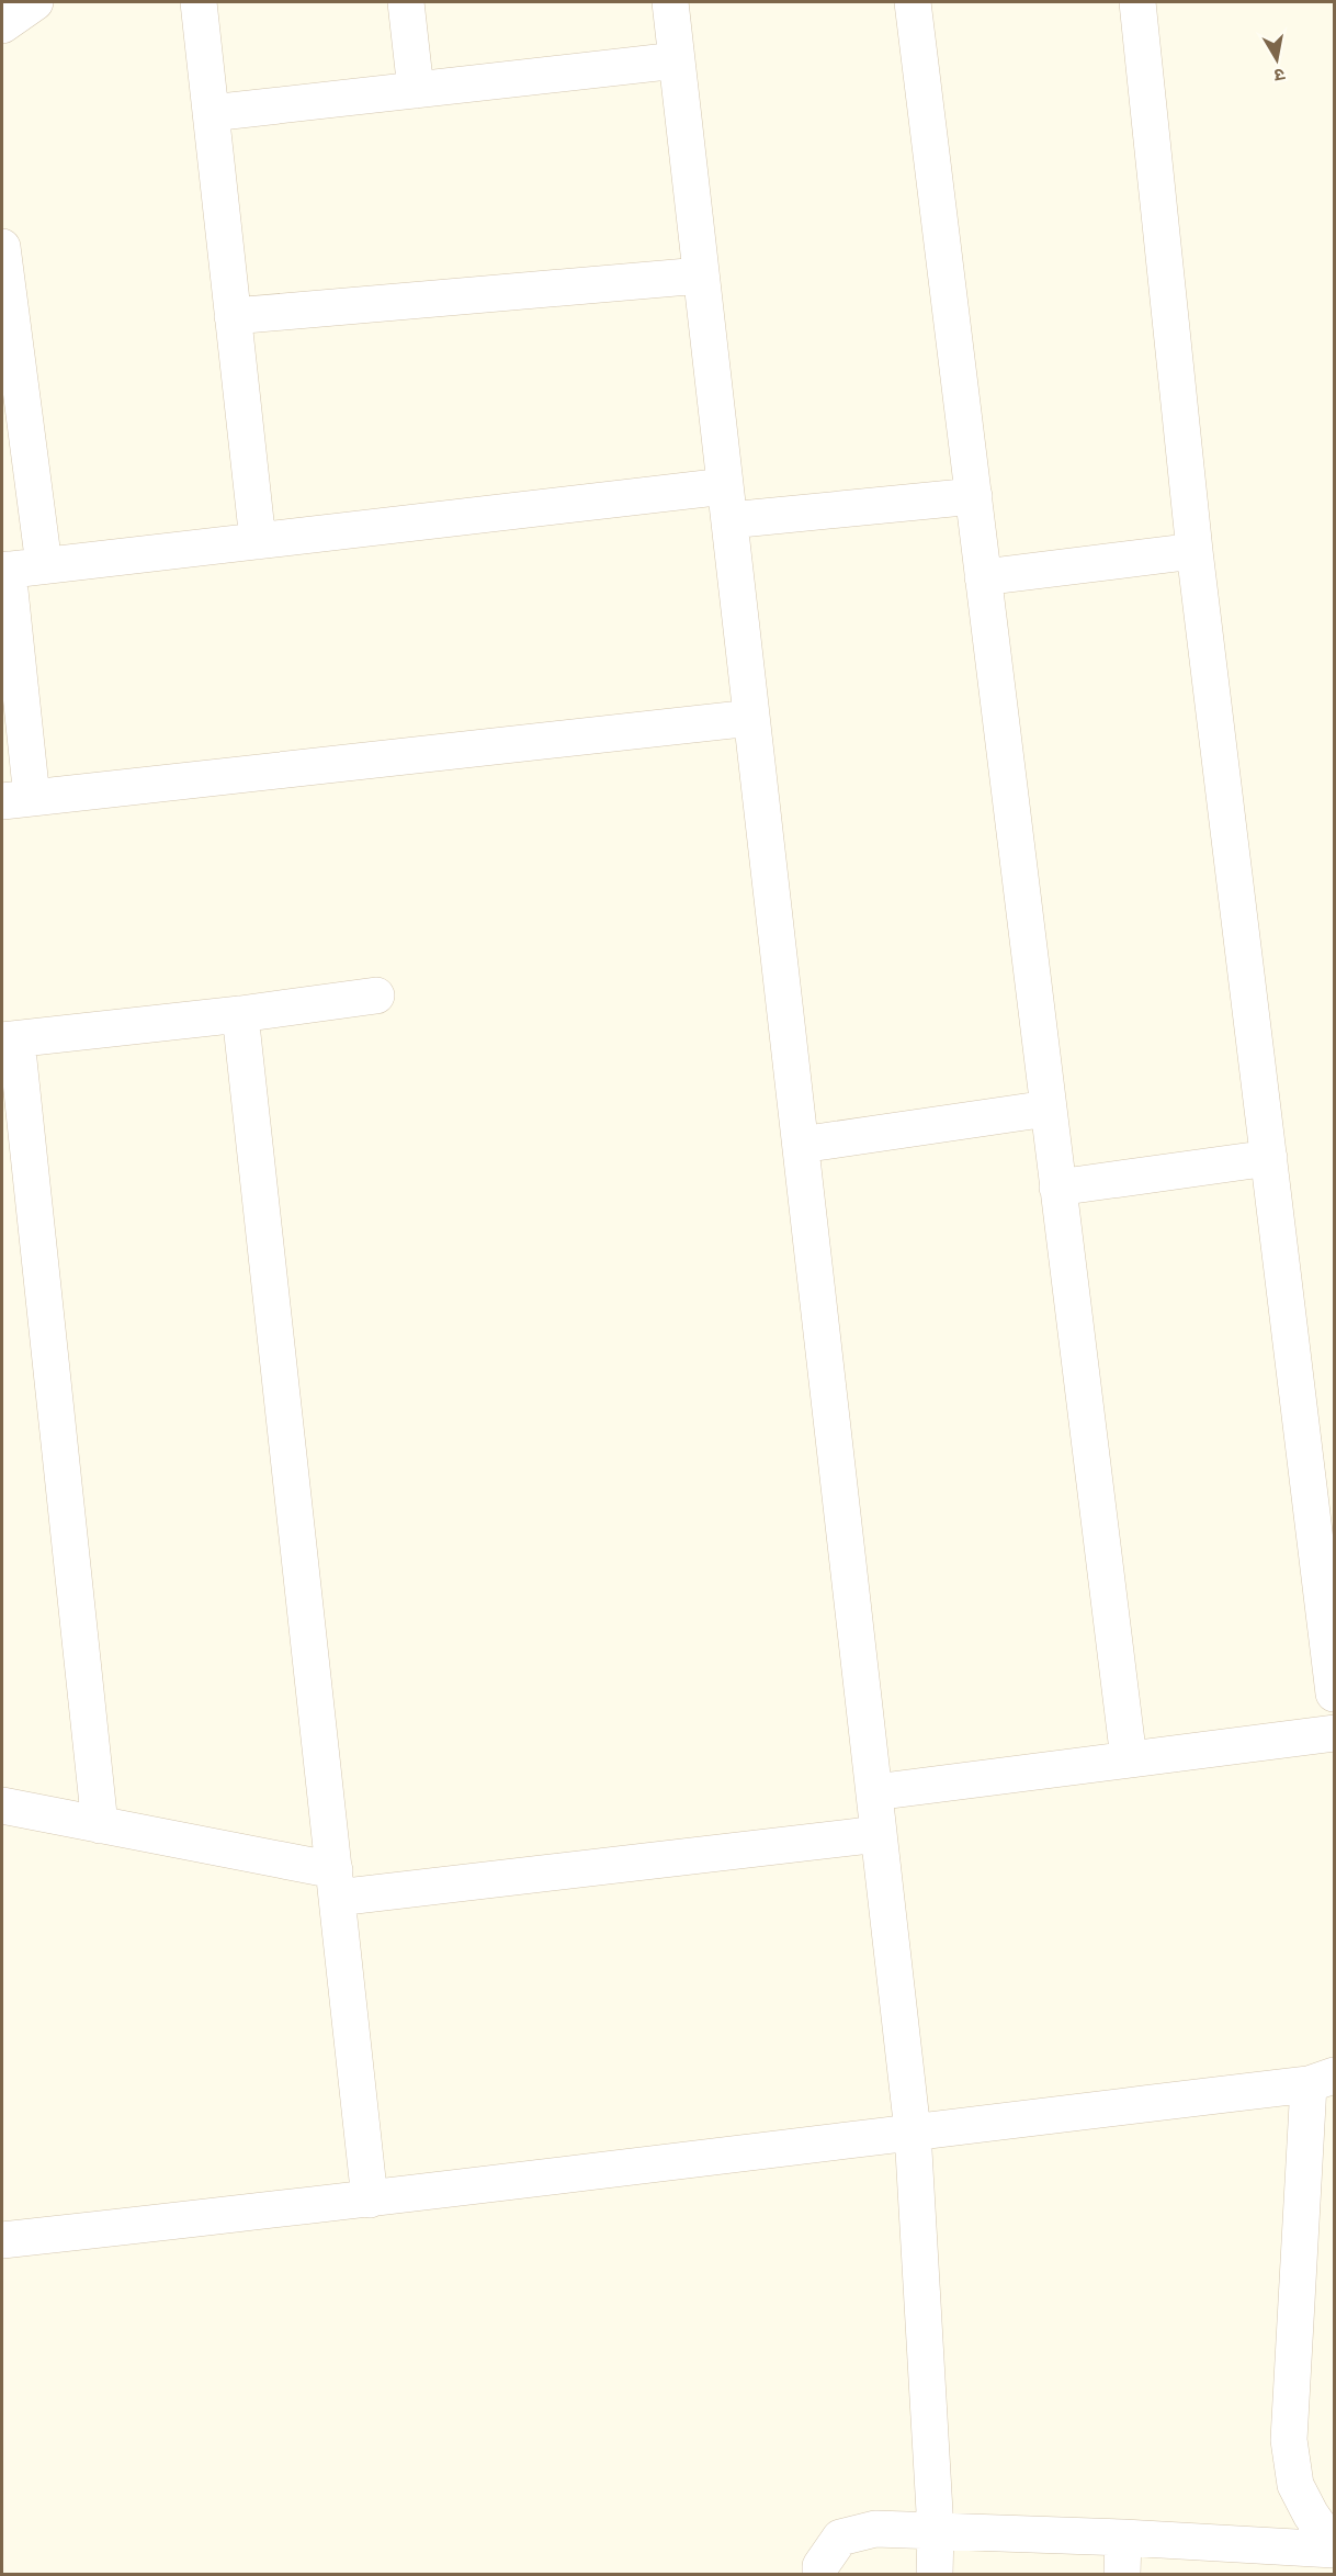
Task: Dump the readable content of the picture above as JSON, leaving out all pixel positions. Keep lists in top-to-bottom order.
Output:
{
  "north": "bottom"
}
